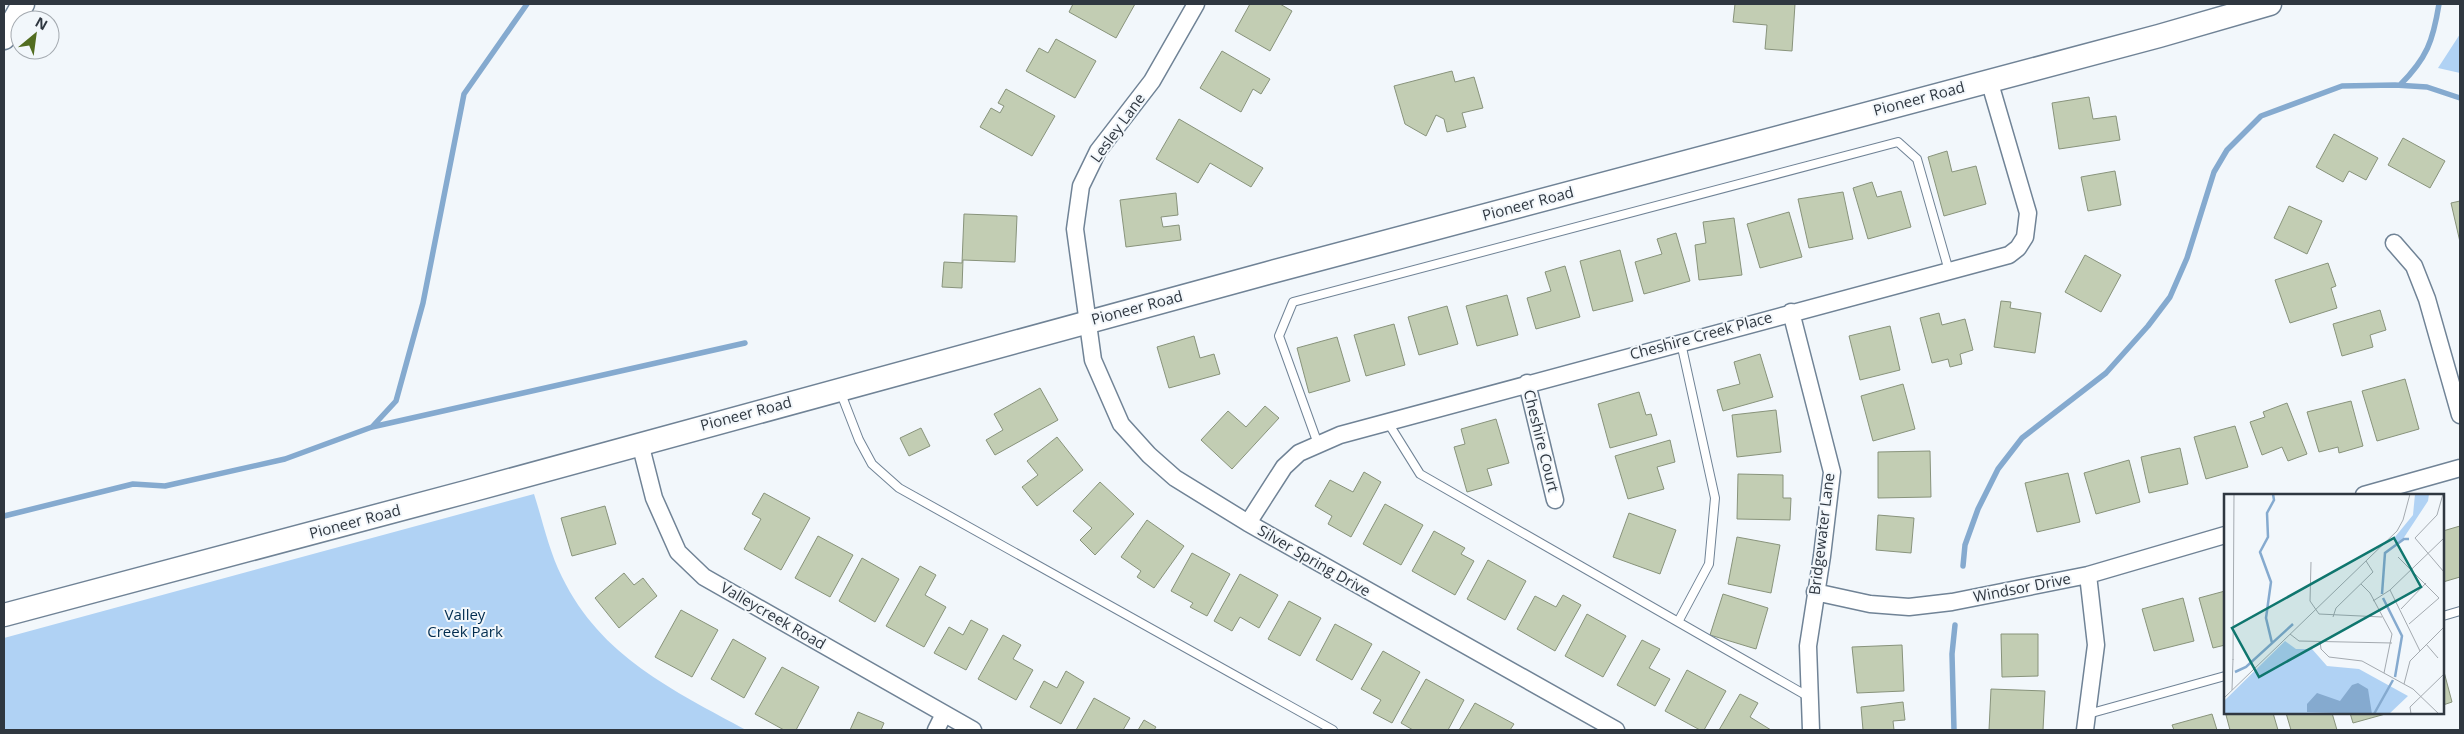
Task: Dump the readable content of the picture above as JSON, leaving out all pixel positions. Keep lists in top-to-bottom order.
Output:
{
  "streets": {
    "main road": ["Pioneer Road"],
    "street": [
      "Lesley Lane",
      "Cheshire Creek Place",
      "Cheshire Court",
      "Bridgewater Lane",
      "Silver Spring Drive",
      "Windsor Drive",
      "Valleycreek Road"
    ]
  },
  "crossings": [
    ["Pioneer Road", "Lesley Lane"],
    ["Pioneer Road", "Cheshire Creek Place"],
    ["Pioneer Road", "Silver Spring Drive"],
    ["Pioneer Road", "Valleycreek Road"],
    ["Lesley Lane", "Silver Spring Drive"],
    ["Cheshire Creek Place", "Cheshire Court"],
    ["Cheshire Creek Place", "Bridgewater Lane"],
    ["Cheshire Creek Place", "Silver Spring Drive"],
    ["Bridgewater Lane", "Windsor Drive"]
  ],
  "parks": ["Valley Creek Park"],
  "north": "top right"
}
